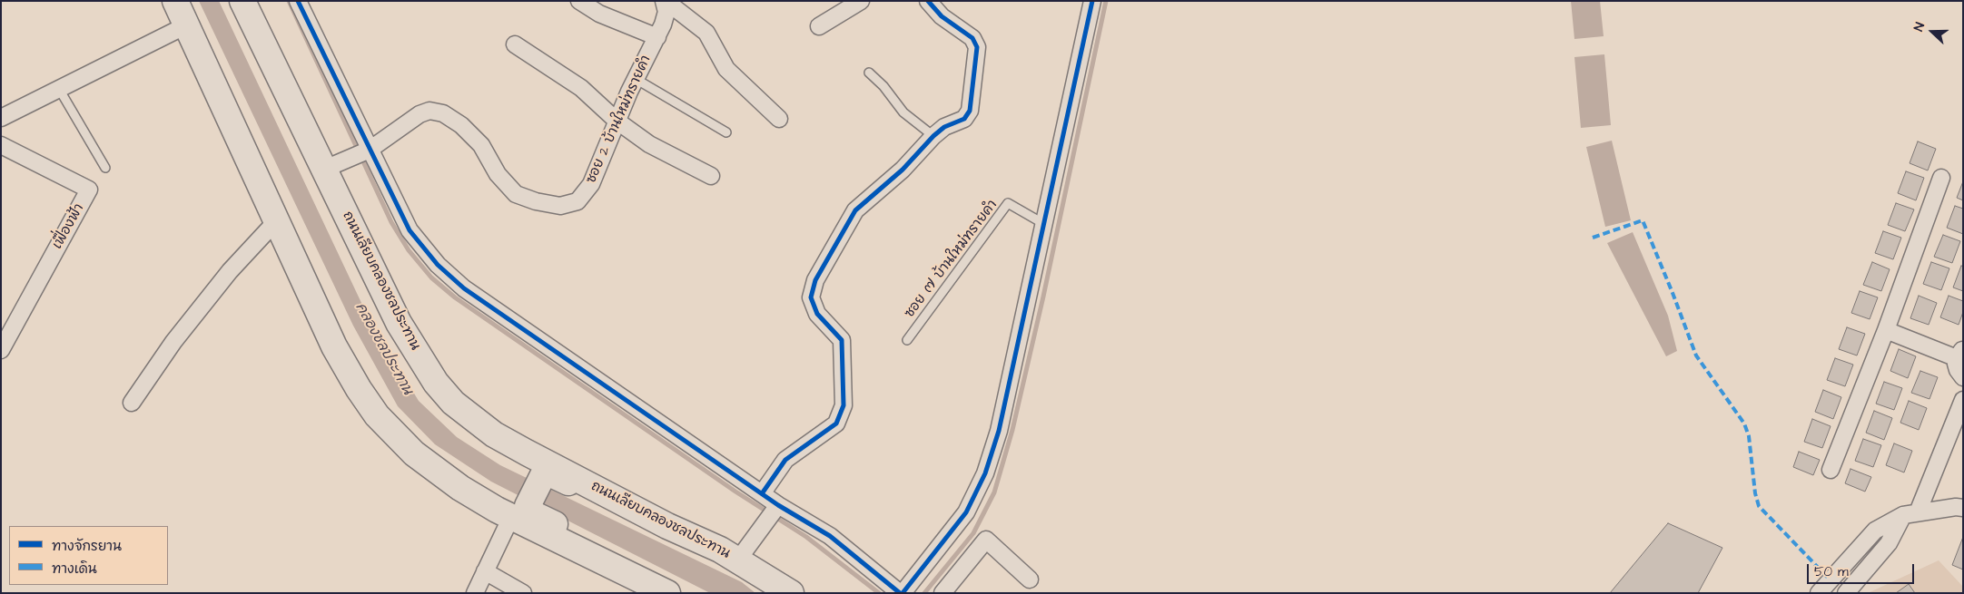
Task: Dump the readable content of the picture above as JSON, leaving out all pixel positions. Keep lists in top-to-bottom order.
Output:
{
  "streets": {
    "main road": ["ถนนเลียบคลองชลประทาน"],
    "street": ["ซอย 2 บ้านใหม่ทรายคำ", "เฟื่องฟ้า"],
    "lane": ["ซอย ๗ บ้านใหม่ทรายคำ"]
  },
  "crossings": [
    ["ซอย 2 บ้านใหม่ทรายคำ", "ถนนเลียบคลองชลประทาน"]
  ],
  "water": ["คลองชลประทาน"],
  "legend": ["ทางจักรยาน", "ทางเดิน"],
  "scale_bar": "50 m",
  "north": "left"
}
